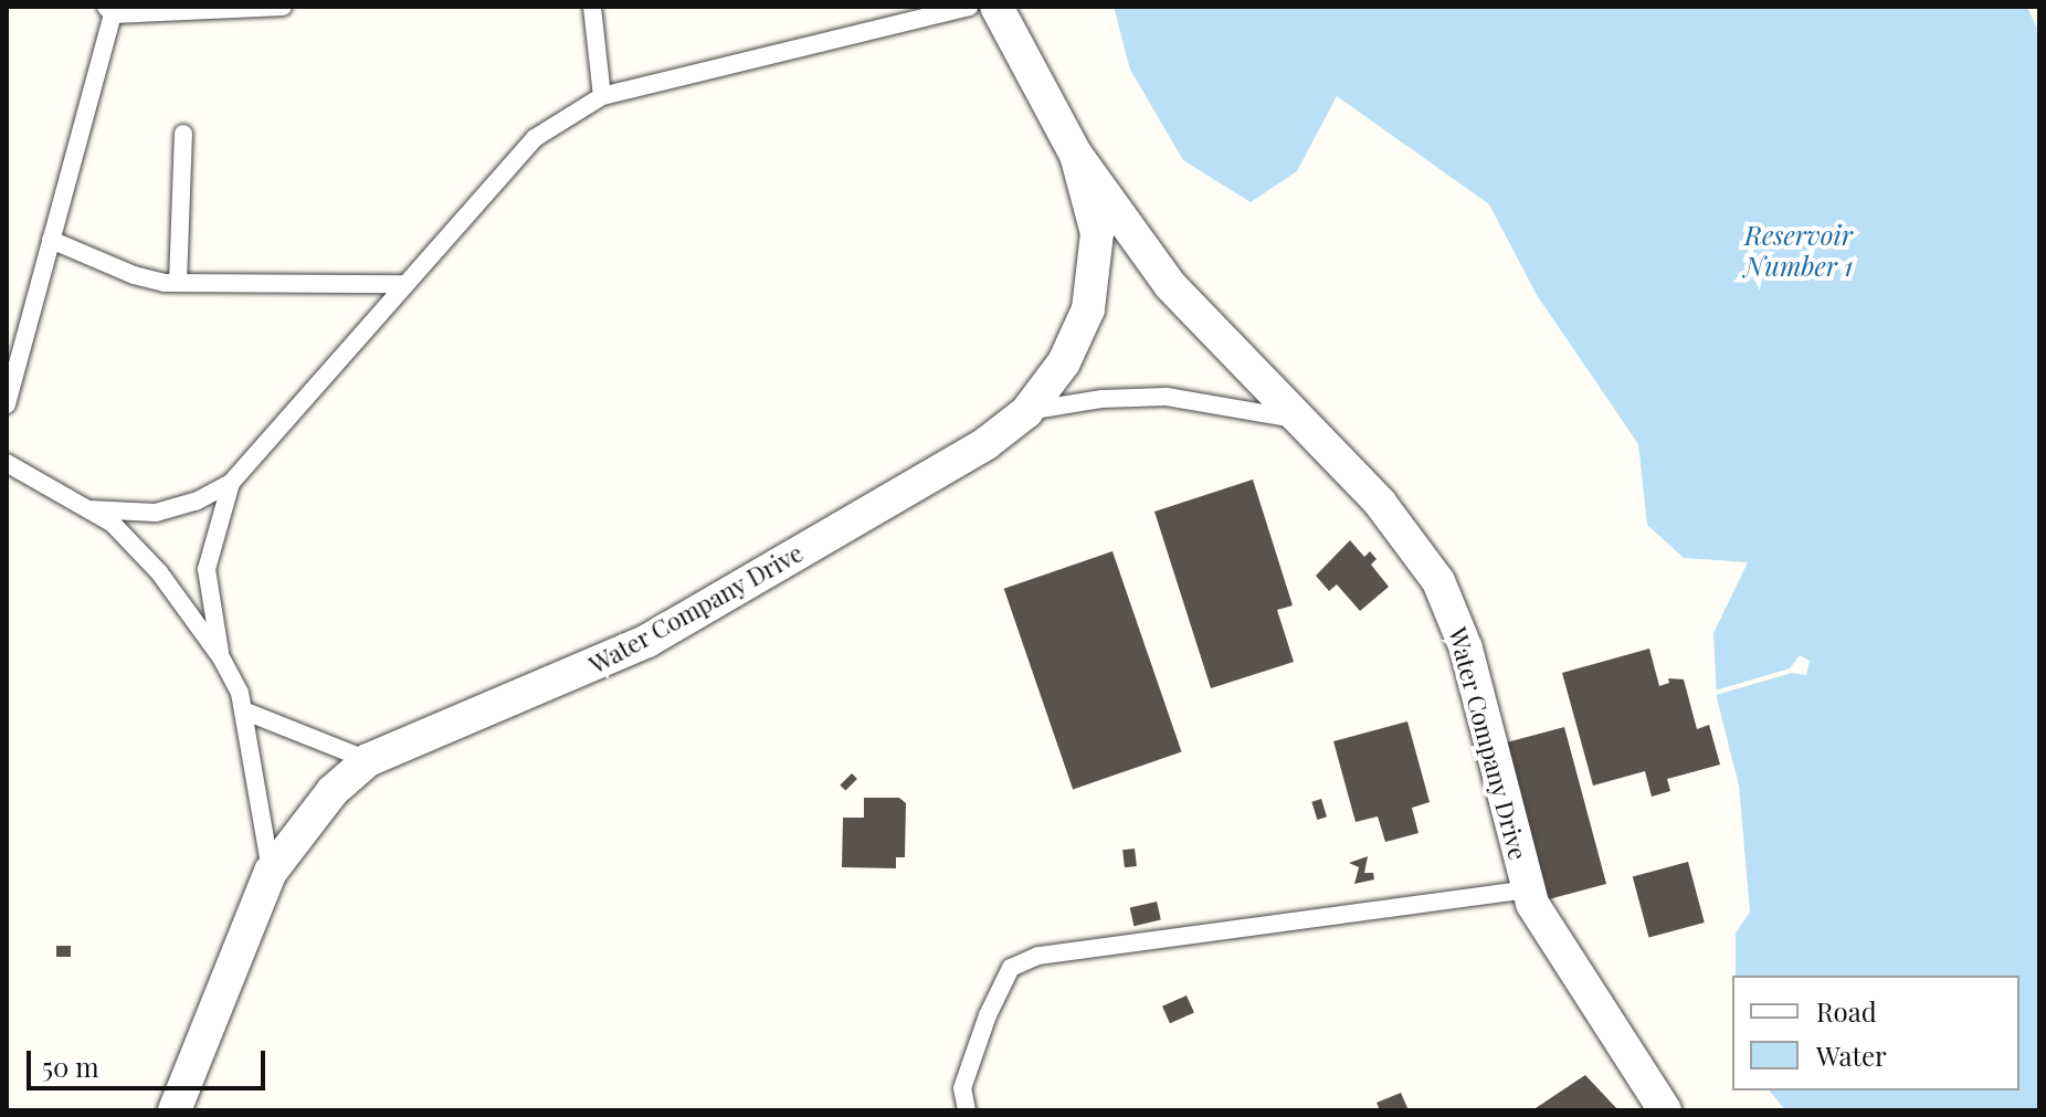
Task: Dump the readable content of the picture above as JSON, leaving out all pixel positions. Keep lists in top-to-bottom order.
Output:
{
  "streets": {
    "street": ["Water Company Drive"]
  },
  "water": ["Reservoir Number 1"],
  "legend": ["Road", "Water"],
  "scale_bar": "50 m"
}
